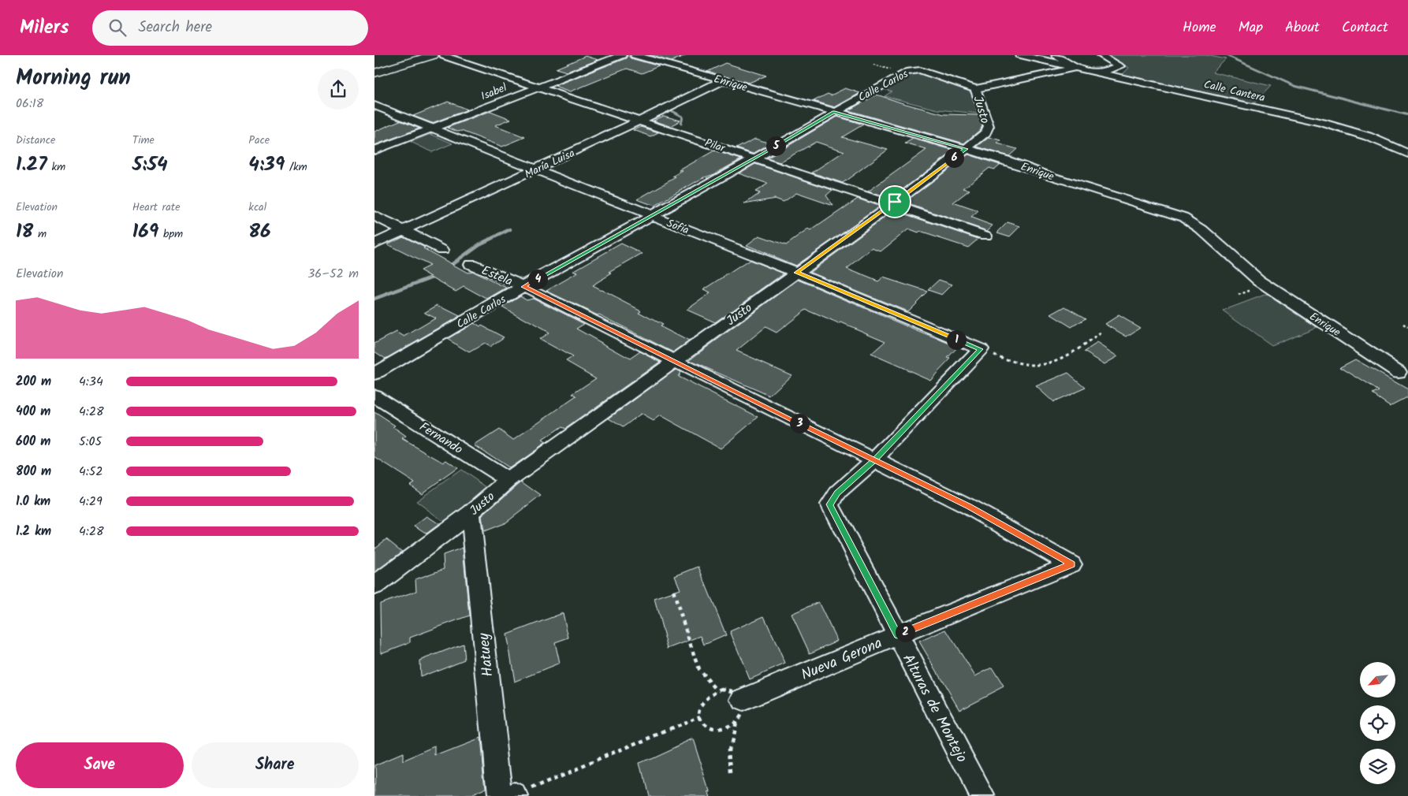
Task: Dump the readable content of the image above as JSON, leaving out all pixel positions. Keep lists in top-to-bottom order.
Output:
{
  "streets": {
    "street": [
      "Enrique",
      "Calle Carlos",
      "Calle Cantera",
      "Isabel",
      "Justo",
      "Pilar",
      "María Luisa",
      "Sofía",
      "Estela",
      "Fernando",
      "Hatuey",
      "Nueva Gerona",
      "Alturas de Montejo"
    ]
  },
  "crossings": [
    ["Enrique", "Calle Carlos"],
    ["Enrique", "Justo"],
    ["Enrique", "María Luisa"],
    ["Calle Carlos", "Justo"],
    ["Calle Carlos", "Pilar"],
    ["Calle Carlos", "Sofía"],
    ["Calle Carlos", "Estela"],
    ["Calle Cantera", "Justo"],
    ["Isabel", "Pilar"],
    ["Isabel", "Sofía"],
    ["Justo", "Pilar"],
    ["Justo", "Sofía"],
    ["Justo", "Estela"],
    ["Justo", "Fernando"],
    ["Justo", "Hatuey"],
    ["Pilar", "María Luisa"],
    ["María Luisa", "Sofía"],
    ["Estela", "Nueva Gerona"],
    ["Estela", "Alturas de Montejo"],
    ["Nueva Gerona", "Alturas de Montejo"]
  ],
  "north": "bottom left",
  "page": {
    "header": "Milers",
    "search": "Search here",
    "nav": [
      "Home",
      "Map",
      "About",
      "Contact"
    ],
    "heading": ["Morning run", "06:18"],
    "stats": [
      ["Distance", "1.27 km"],
      ["Time", "5:54"],
      ["Pace", "4:39 /km"],
      ["Elevation", "18 m"],
      ["Heart rate", "169 bpm"],
      ["kcal", "86"]
    ],
    "pins": [
      "5",
      "6",
      "4",
      "1",
      "3",
      "2"
    ],
    "chart": ["Elevation", "36–52 m"],
    "list": [
      {
        "name": "200 m",
        "note": "4:34"
      },
      {
        "name": "400 m",
        "note": "4:28"
      },
      {
        "name": "600 m",
        "note": "5:05"
      },
      {
        "name": "800 m",
        "note": "4:52"
      },
      {
        "name": "1.0 km",
        "note": "4:29"
      },
      {
        "name": "1.2 km",
        "note": "4:28"
      }
    ],
    "buttons": ["Save", "Share"]
  }
}
